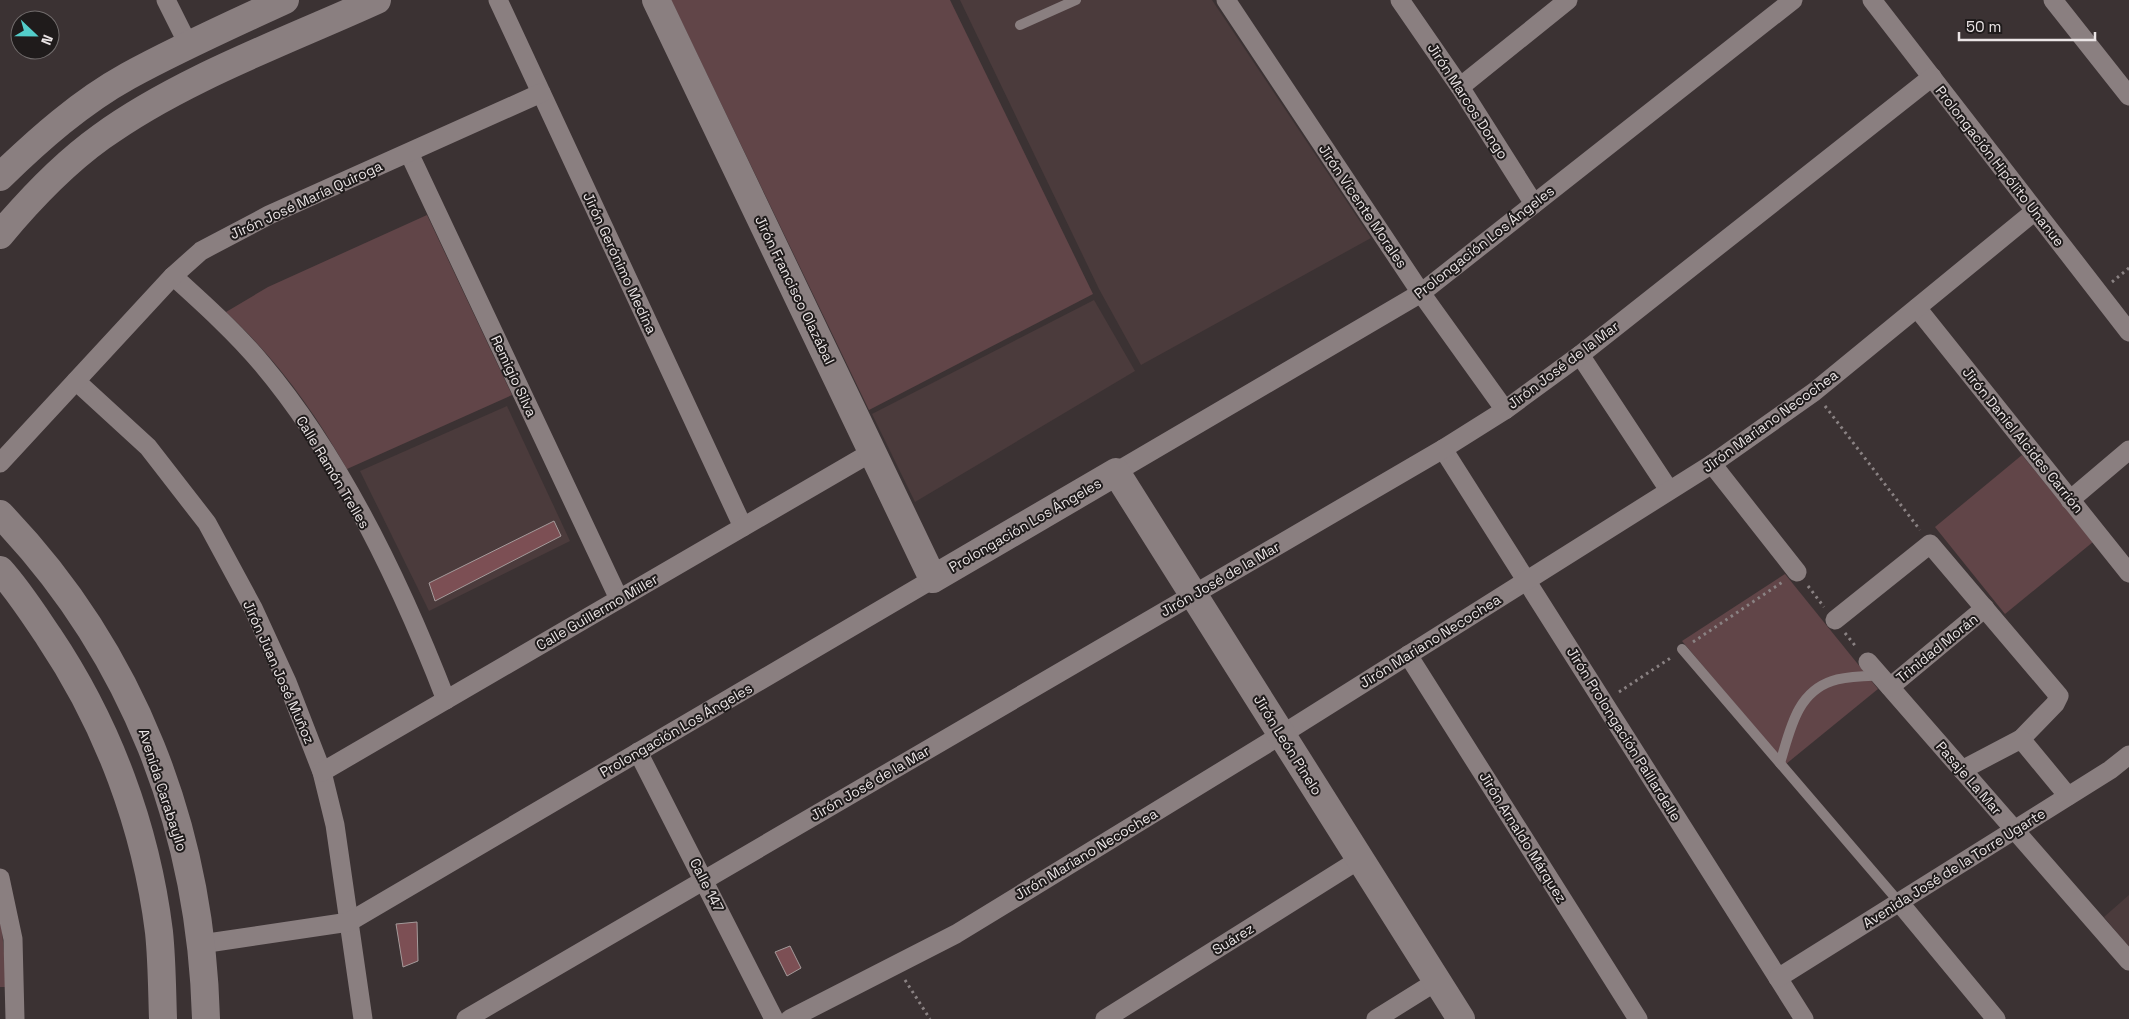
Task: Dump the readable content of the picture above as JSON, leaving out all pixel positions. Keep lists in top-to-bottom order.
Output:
{
  "streets": {
    "main road": [
      "Prolongación Los Ángeles",
      "Jirón Francisco Olazábal",
      "Jirón León Pinelo",
      "Avenida Carabayllo"
    ],
    "street": [
      "Jirón Marcos Dongo",
      "Prolongación Hipólito Unanue",
      "Jirón José María Quiroga",
      "Jirón Vicente Morales",
      "Jirón Gerónimo Medina",
      "Jirón José de la Mar",
      "Remigio Silva",
      "Jirón Mariano Necochea",
      "Jirón Daniel Alcides Carrión",
      "Calle Ramón Trelles",
      "Calle Guillermo Miller",
      "Trinidad Morán",
      "Jirón Juan José Muñoz",
      "Jirón Prolongación Paillardelle",
      "Pasaje La Mar",
      "Jirón Arnaldo Márquez",
      "Avenida José de la Torre Ugarte",
      "Calle 147",
      "Suárez"
    ]
  },
  "crossings": [
    ["Jirón Marcos Dongo", "Prolongación Los Ángeles"],
    ["Prolongación Hipólito Unanue", "Jirón José de la Mar"],
    ["Prolongación Hipólito Unanue", "Jirón Mariano Necochea"],
    ["Jirón José María Quiroga", "Jirón Gerónimo Medina"],
    ["Jirón José María Quiroga", "Remigio Silva"],
    ["Jirón José María Quiroga", "Calle Ramón Trelles"],
    ["Jirón José María Quiroga", "Jirón Juan José Muñoz"],
    ["Jirón Vicente Morales", "Prolongación Los Ángeles"],
    ["Jirón Vicente Morales", "Jirón José de la Mar"],
    ["Prolongación Los Ángeles", "Jirón Francisco Olazábal"],
    ["Prolongación Los Ángeles", "Jirón Juan José Muñoz"],
    ["Prolongación Los Ángeles", "Jirón León Pinelo"],
    ["Prolongación Los Ángeles", "Avenida Carabayllo"],
    ["Prolongación Los Ángeles", "Calle 147"],
    ["Jirón Gerónimo Medina", "Calle Guillermo Miller"],
    ["Jirón Francisco Olazábal", "Calle Guillermo Miller"],
    ["Jirón José de la Mar", "Jirón Prolongación Paillardelle"],
    ["Jirón José de la Mar", "Jirón León Pinelo"],
    ["Jirón José de la Mar", "Calle 147"],
    ["Remigio Silva", "Calle Guillermo Miller"],
    ["Jirón Mariano Necochea", "Jirón Daniel Alcides Carrión"],
    ["Jirón Mariano Necochea", "Jirón Prolongación Paillardelle"],
    ["Jirón Mariano Necochea", "Jirón León Pinelo"],
    ["Jirón Mariano Necochea", "Jirón Arnaldo Márquez"],
    ["Calle Ramón Trelles", "Calle Guillermo Miller"],
    ["Calle Guillermo Miller", "Jirón Juan José Muñoz"],
    ["Trinidad Morán", "Pasaje La Mar"],
    ["Jirón Prolongación Paillardelle", "Avenida José de la Torre Ugarte"],
    ["Jirón León Pinelo", "Suárez"],
    ["Pasaje La Mar", "Avenida José de la Torre Ugarte"]
  ],
  "scale_bar": "50 m",
  "north": "right"
}
